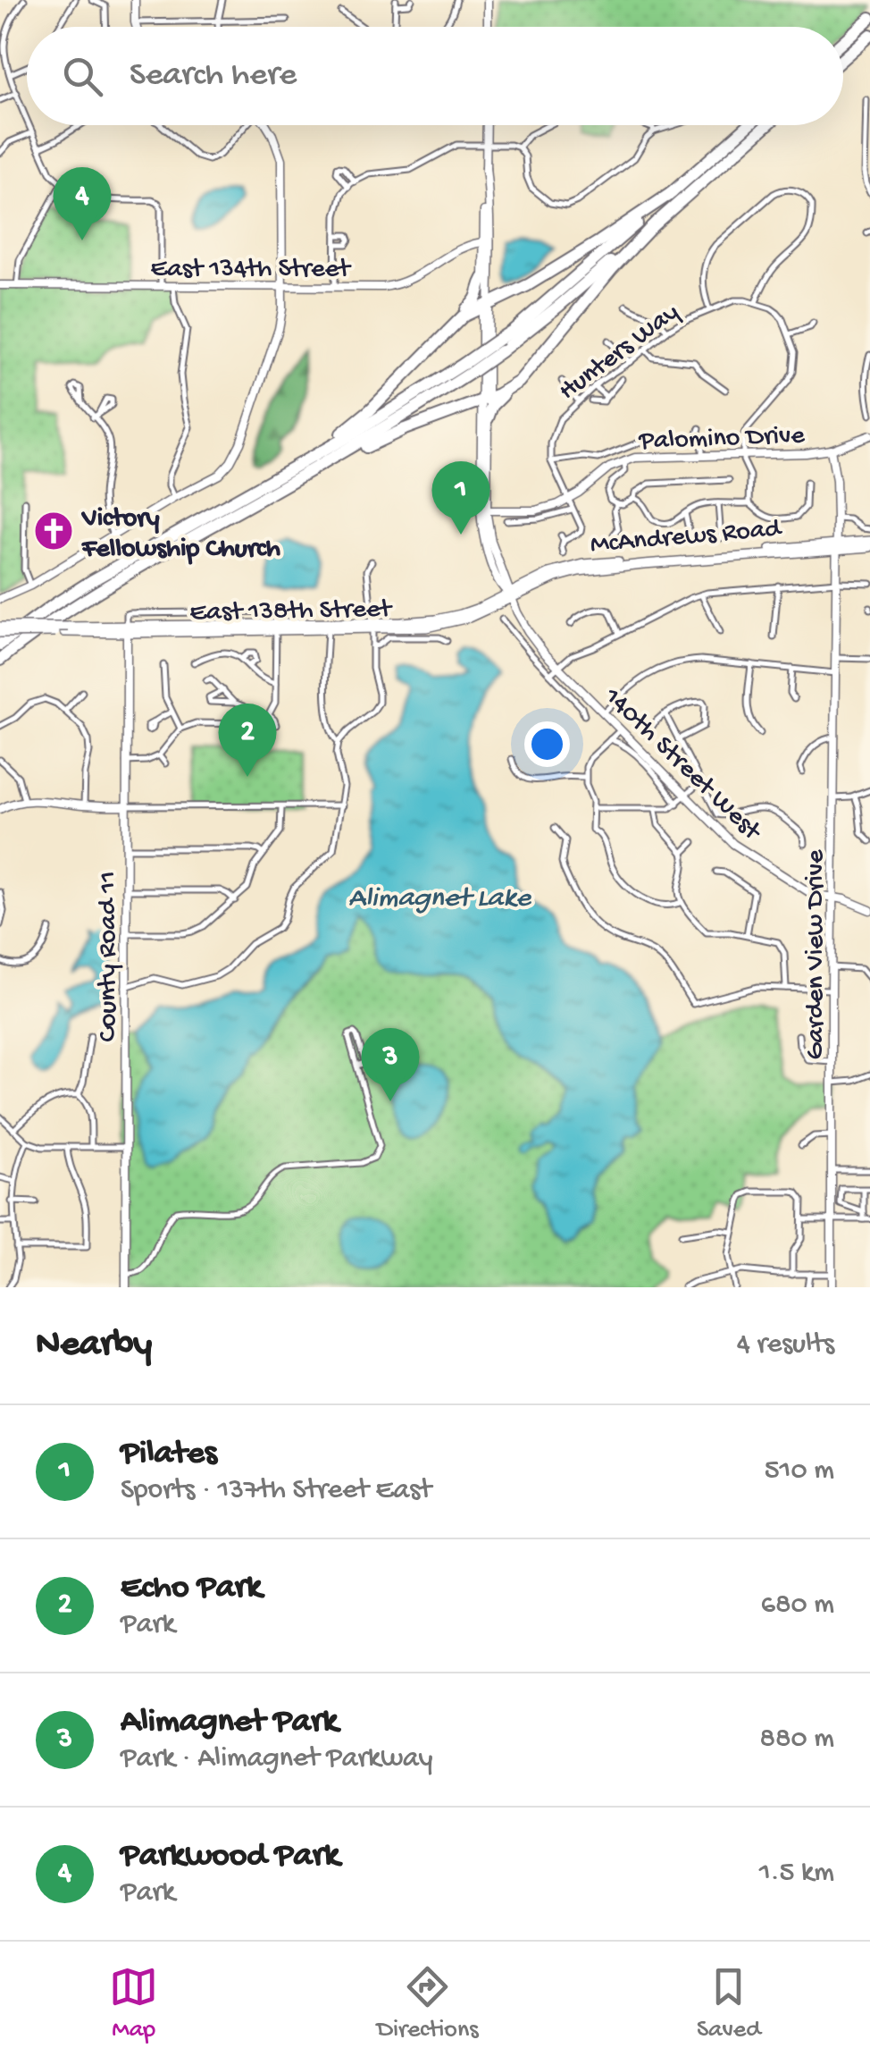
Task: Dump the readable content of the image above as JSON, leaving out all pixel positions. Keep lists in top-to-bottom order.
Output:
{
  "streets": {
    "main road": ["McAndrews Road", "East 138th Street"],
    "street": [
      "East 134th Street",
      "Hunters Way",
      "Palomino Drive",
      "140th Street West",
      "Garden View Drive",
      "County Road 11"
    ]
  },
  "crossings": [
    ["Palomino Drive", "140th Street West"],
    ["Palomino Drive", "Garden View Drive"],
    ["McAndrews Road", "East 138th Street"],
    ["McAndrews Road", "140th Street West"],
    ["McAndrews Road", "Garden View Drive"],
    ["East 138th Street", "140th Street West"],
    ["East 138th Street", "County Road 11"],
    ["140th Street West", "Garden View Drive"]
  ],
  "water": ["Alimagnet Lake"],
  "places": {
    "church": ["Victory Fellowship Church"]
  },
  "page": {
    "search": "Search here",
    "pins": [
      "4",
      "1",
      "2",
      "3"
    ],
    "heading": ["Nearby", "4 results"],
    "list": [
      {
        "mark": "1",
        "name": "Pilates",
        "note": "Sports · 137th Street East",
        "value": "510 m"
      },
      {
        "mark": "2",
        "name": "Echo Park",
        "note": "Park",
        "value": "680 m"
      },
      {
        "mark": "3",
        "name": "Alimagnet Park",
        "note": "Park · Alimagnet Parkway",
        "value": "880 m"
      },
      {
        "mark": "4",
        "name": "Parkwood Park",
        "note": "Park",
        "value": "1.5 km"
      }
    ],
    "nav": ["Map", "Directions", "Saved"]
  }
}
